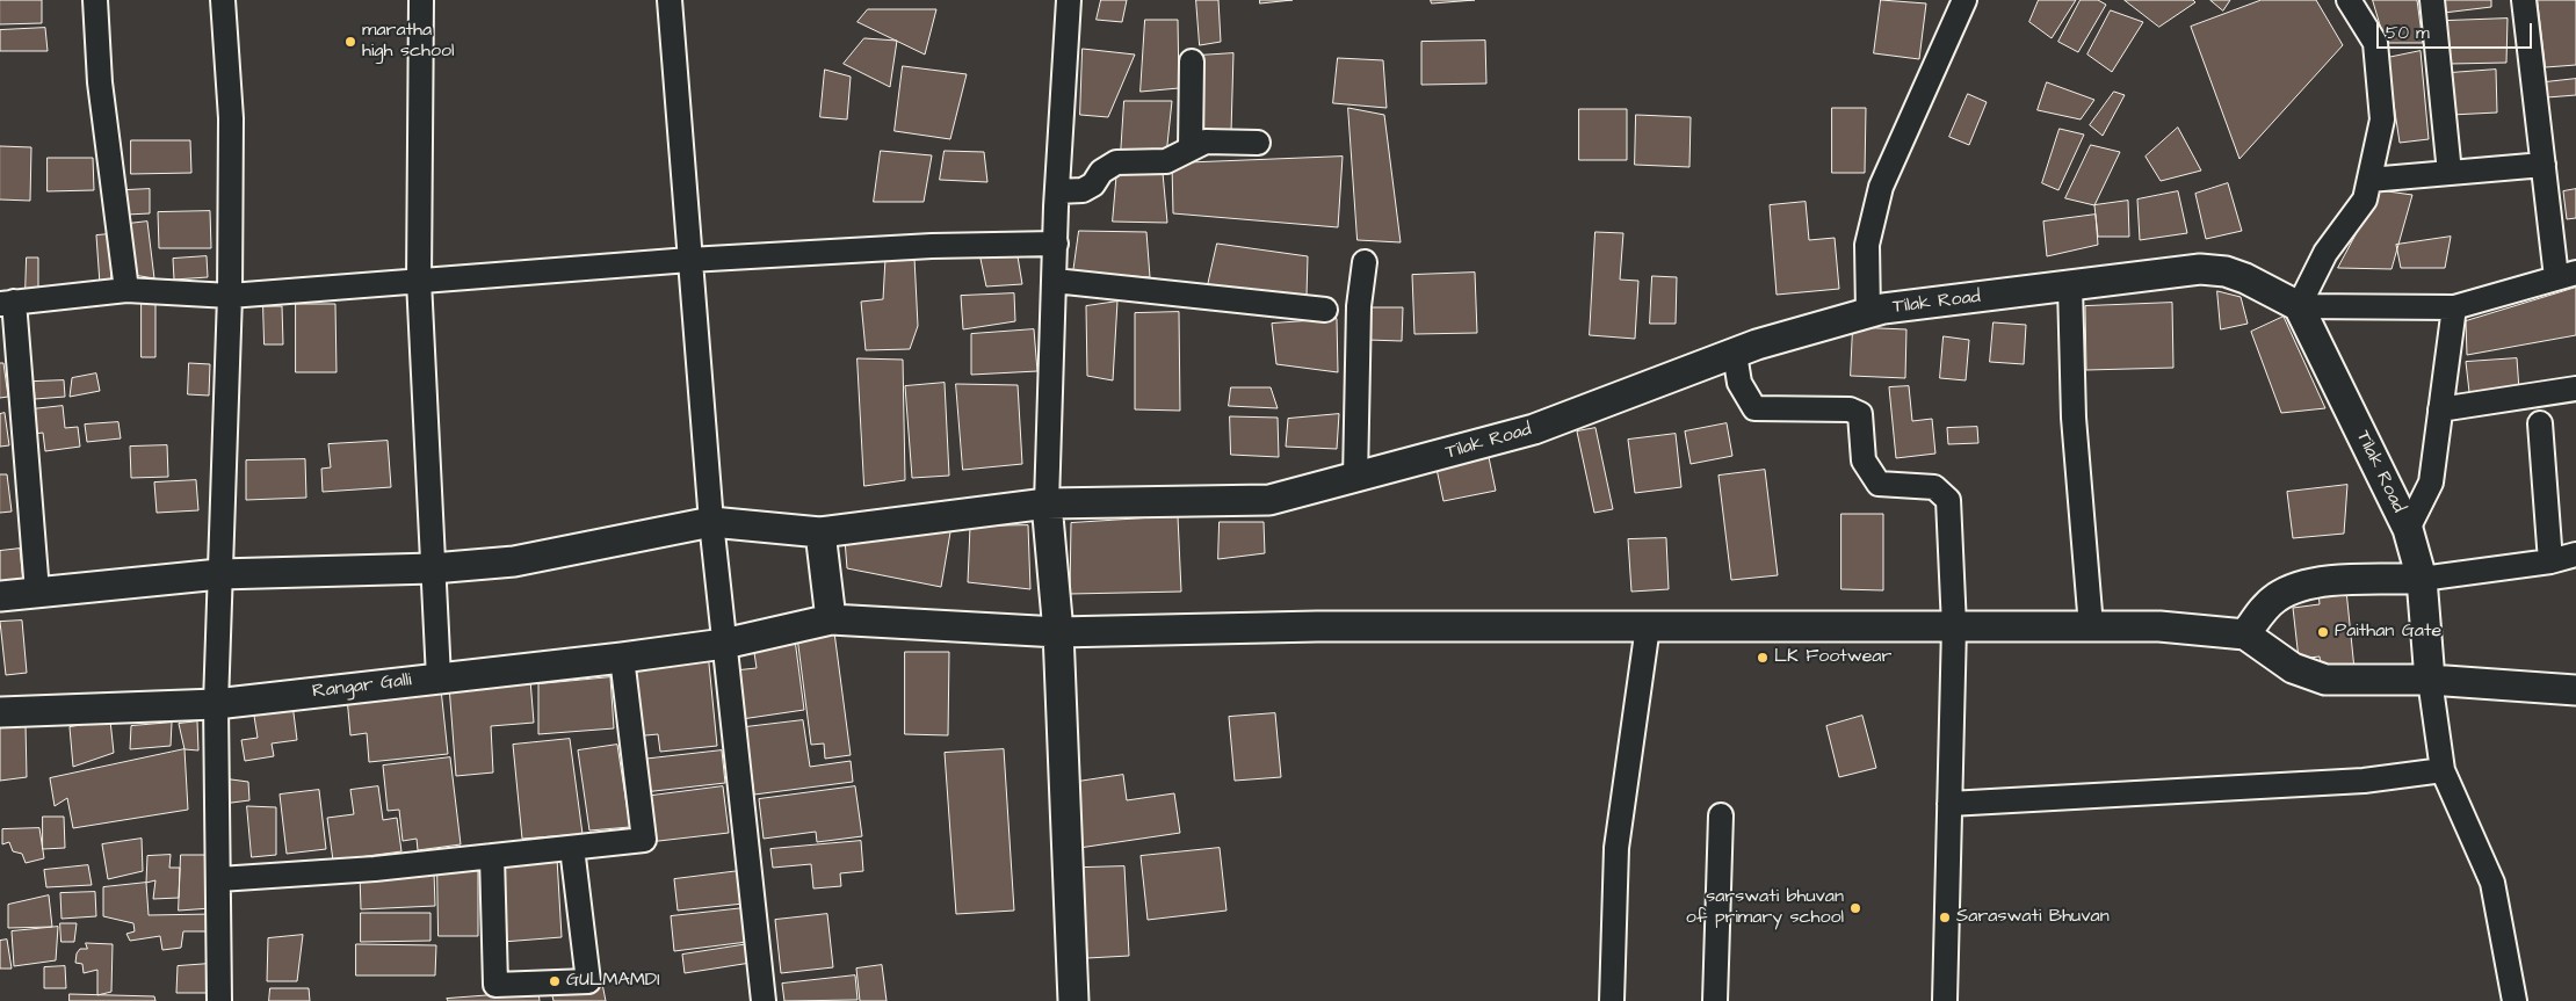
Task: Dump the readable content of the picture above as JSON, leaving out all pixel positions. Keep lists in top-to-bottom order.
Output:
{
  "streets": {
    "street": ["Tilak Road", "Rangar Galli"]
  },
  "places": [
    "maratha high school",
    "Paithan Gate",
    "LK Footwear",
    "sarswati bhuvan of primary school",
    "Saraswati Bhuvan",
    "GULMAMDI"
  ],
  "scale_bar": "50 m"
}
